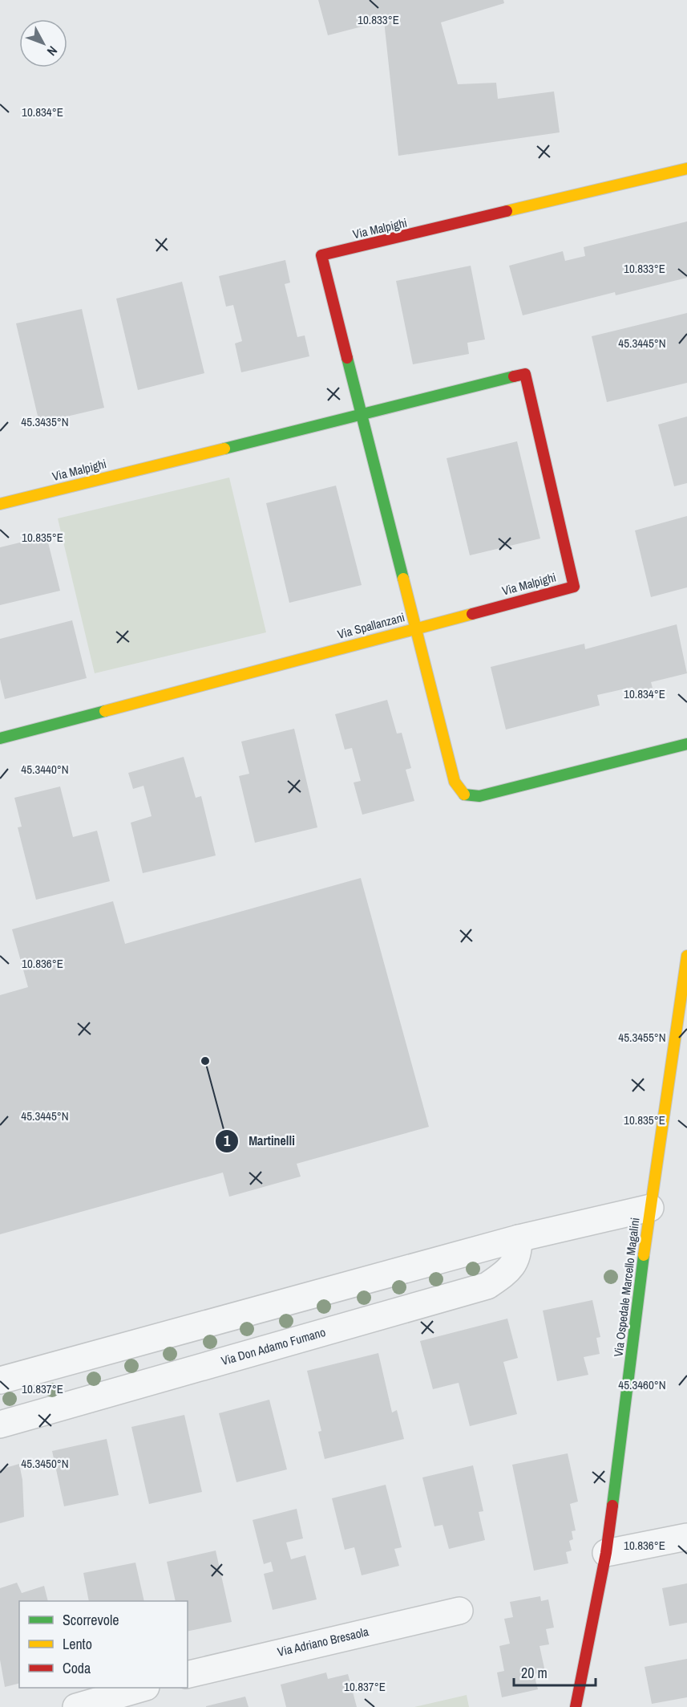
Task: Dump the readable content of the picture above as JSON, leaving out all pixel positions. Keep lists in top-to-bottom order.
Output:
{
  "streets": {
    "street": [
      "Via Malpighi",
      "Via Spallanzani",
      "Via Ospedale Marcello Magalini",
      "Via Don Adamo Fumano",
      "Via Adriano Bresaola"
    ]
  },
  "crossings": [
    ["Via Malpighi", "Via Spallanzani"]
  ],
  "places": ["Martinelli"],
  "legend": ["Scorrevole", "Lento", "Coda"],
  "scale_bar": "20 m",
  "north": "bottom right",
  "coordinates": [
    "10.833°E",
    "10.834°E",
    "45.3445°N",
    "45.3435°N",
    "10.835°E",
    "45.3440°N",
    "10.836°E",
    "45.3455°N",
    "45.3460°N",
    "10.837°E",
    "45.3450°N"
  ]
}
